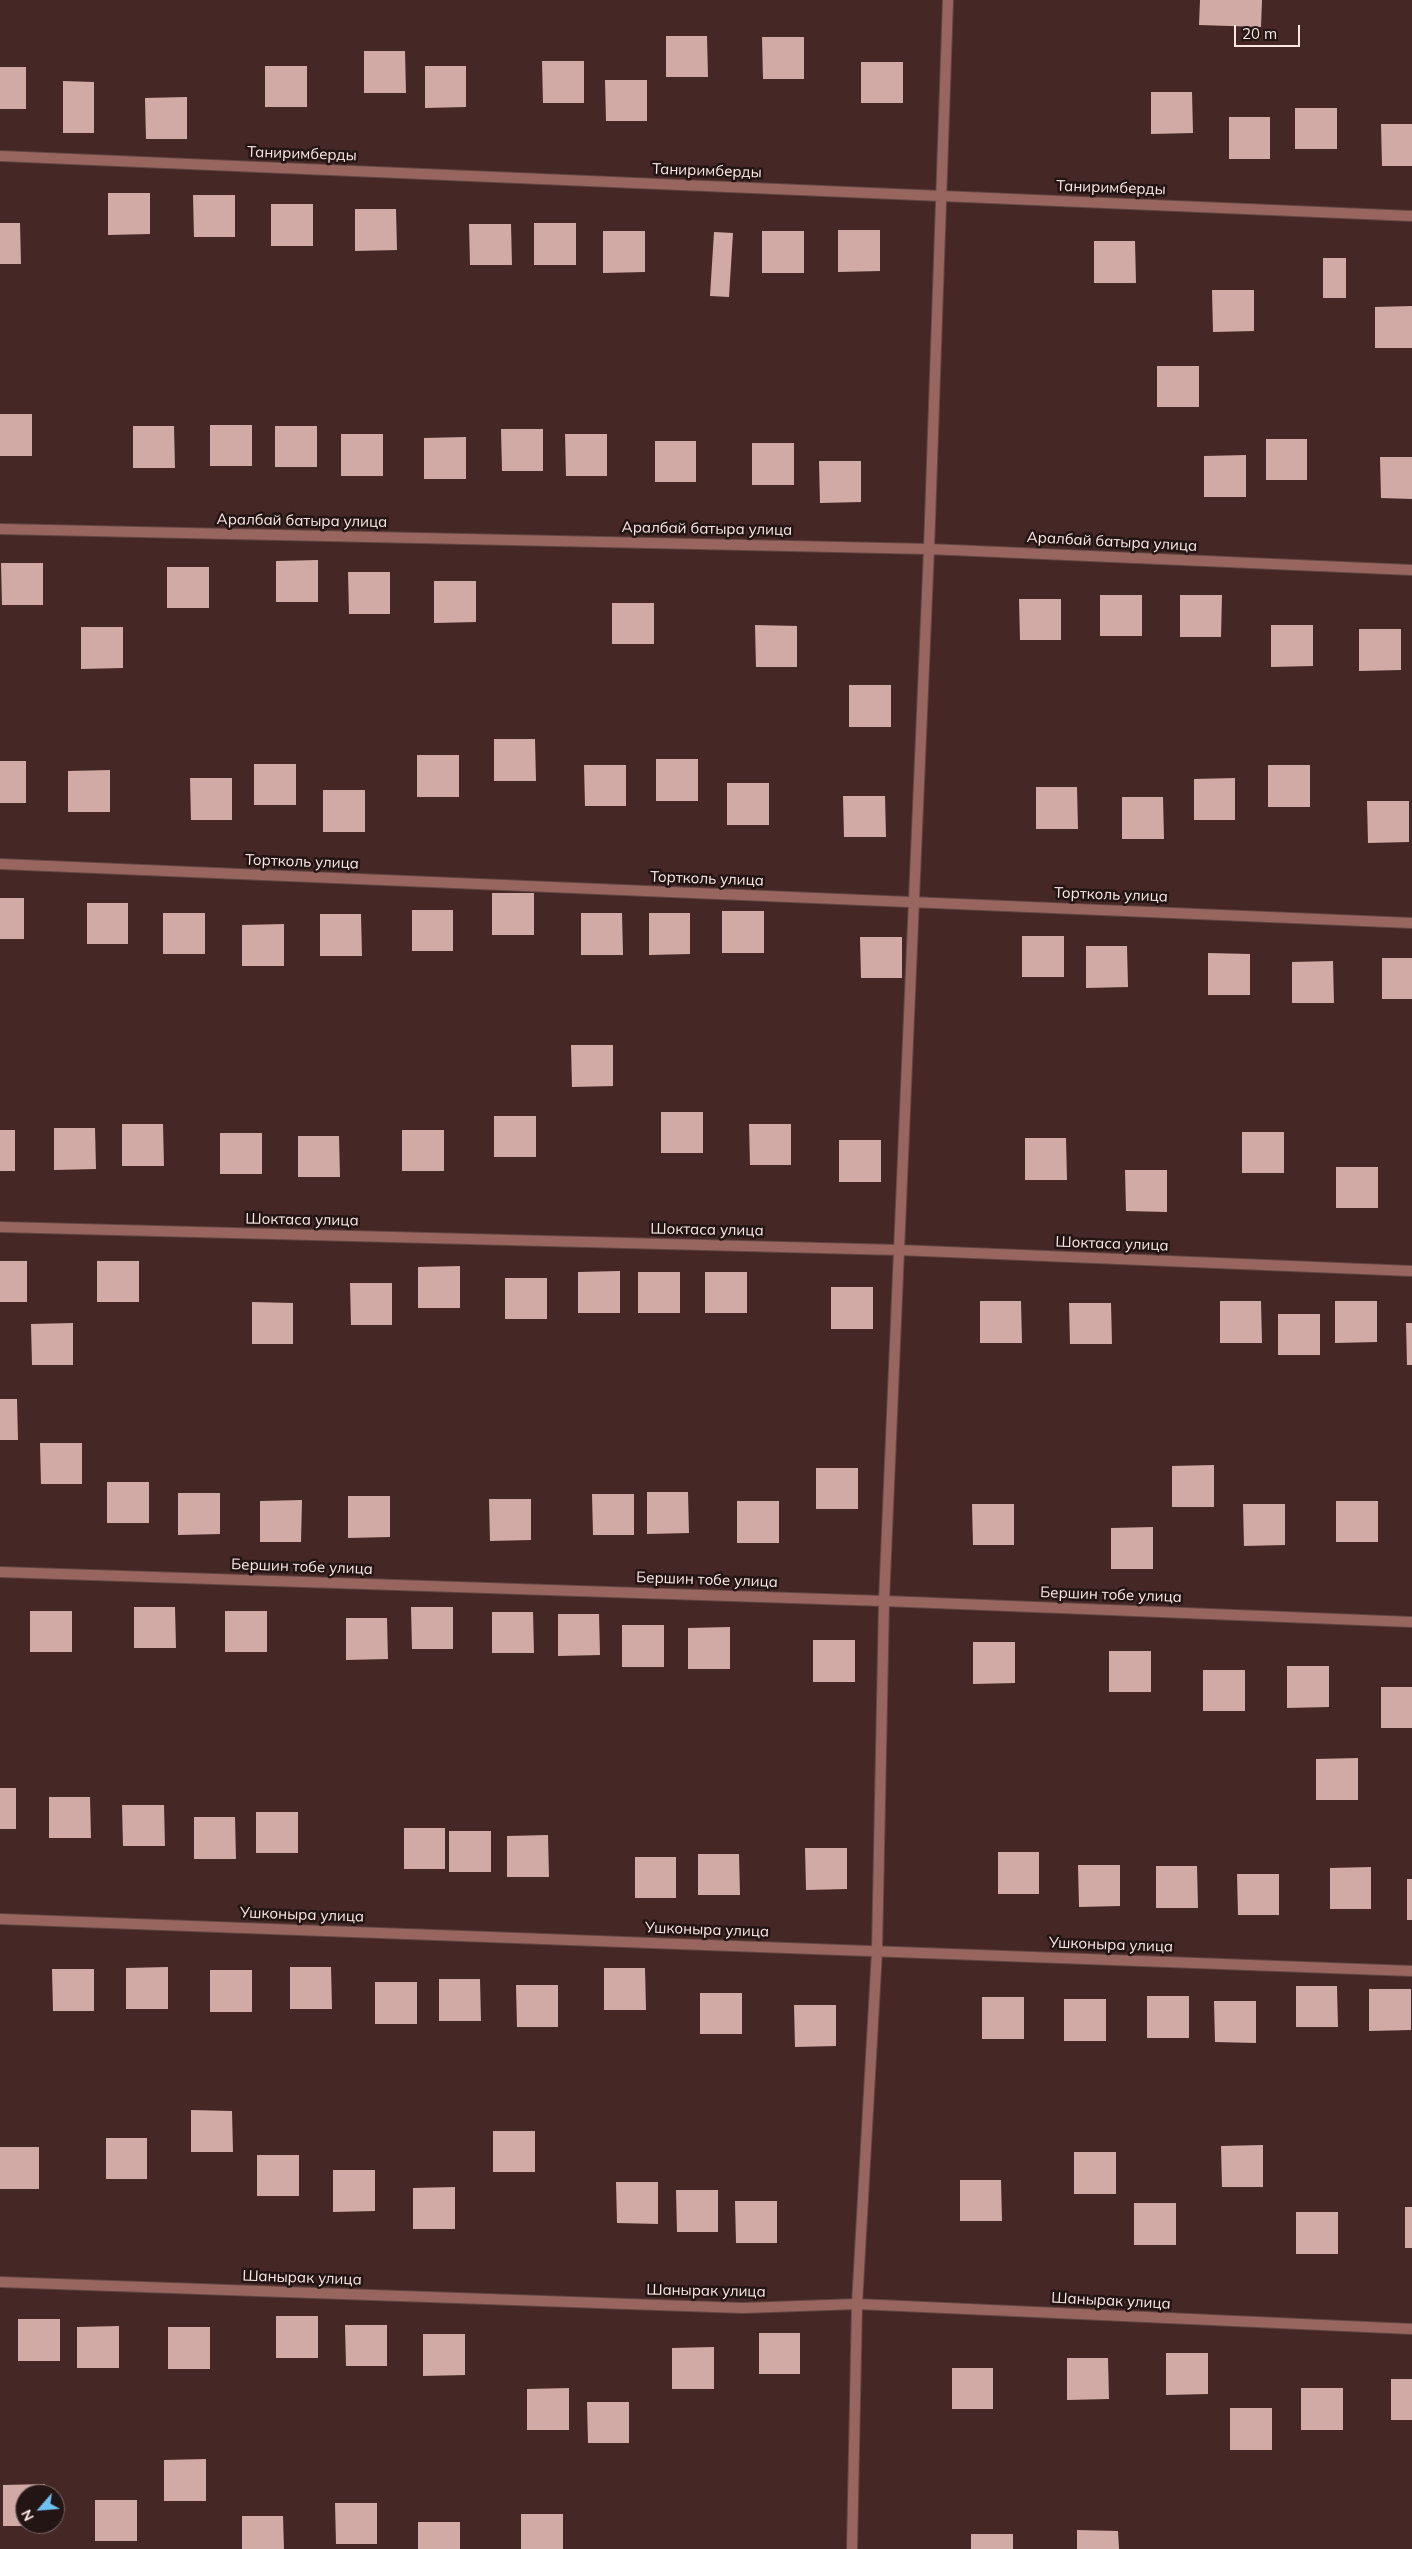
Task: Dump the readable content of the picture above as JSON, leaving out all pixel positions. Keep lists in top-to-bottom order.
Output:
{
  "streets": {
    "street": [
      "Таниримберды",
      "Аралбай батыра улица",
      "Тортколь улица",
      "Шоктаса улица",
      "Бершин тобе улица",
      "Ушконыра улица",
      "Шанырак улица"
    ]
  },
  "scale_bar": "20 m",
  "north": "bottom left"
}
